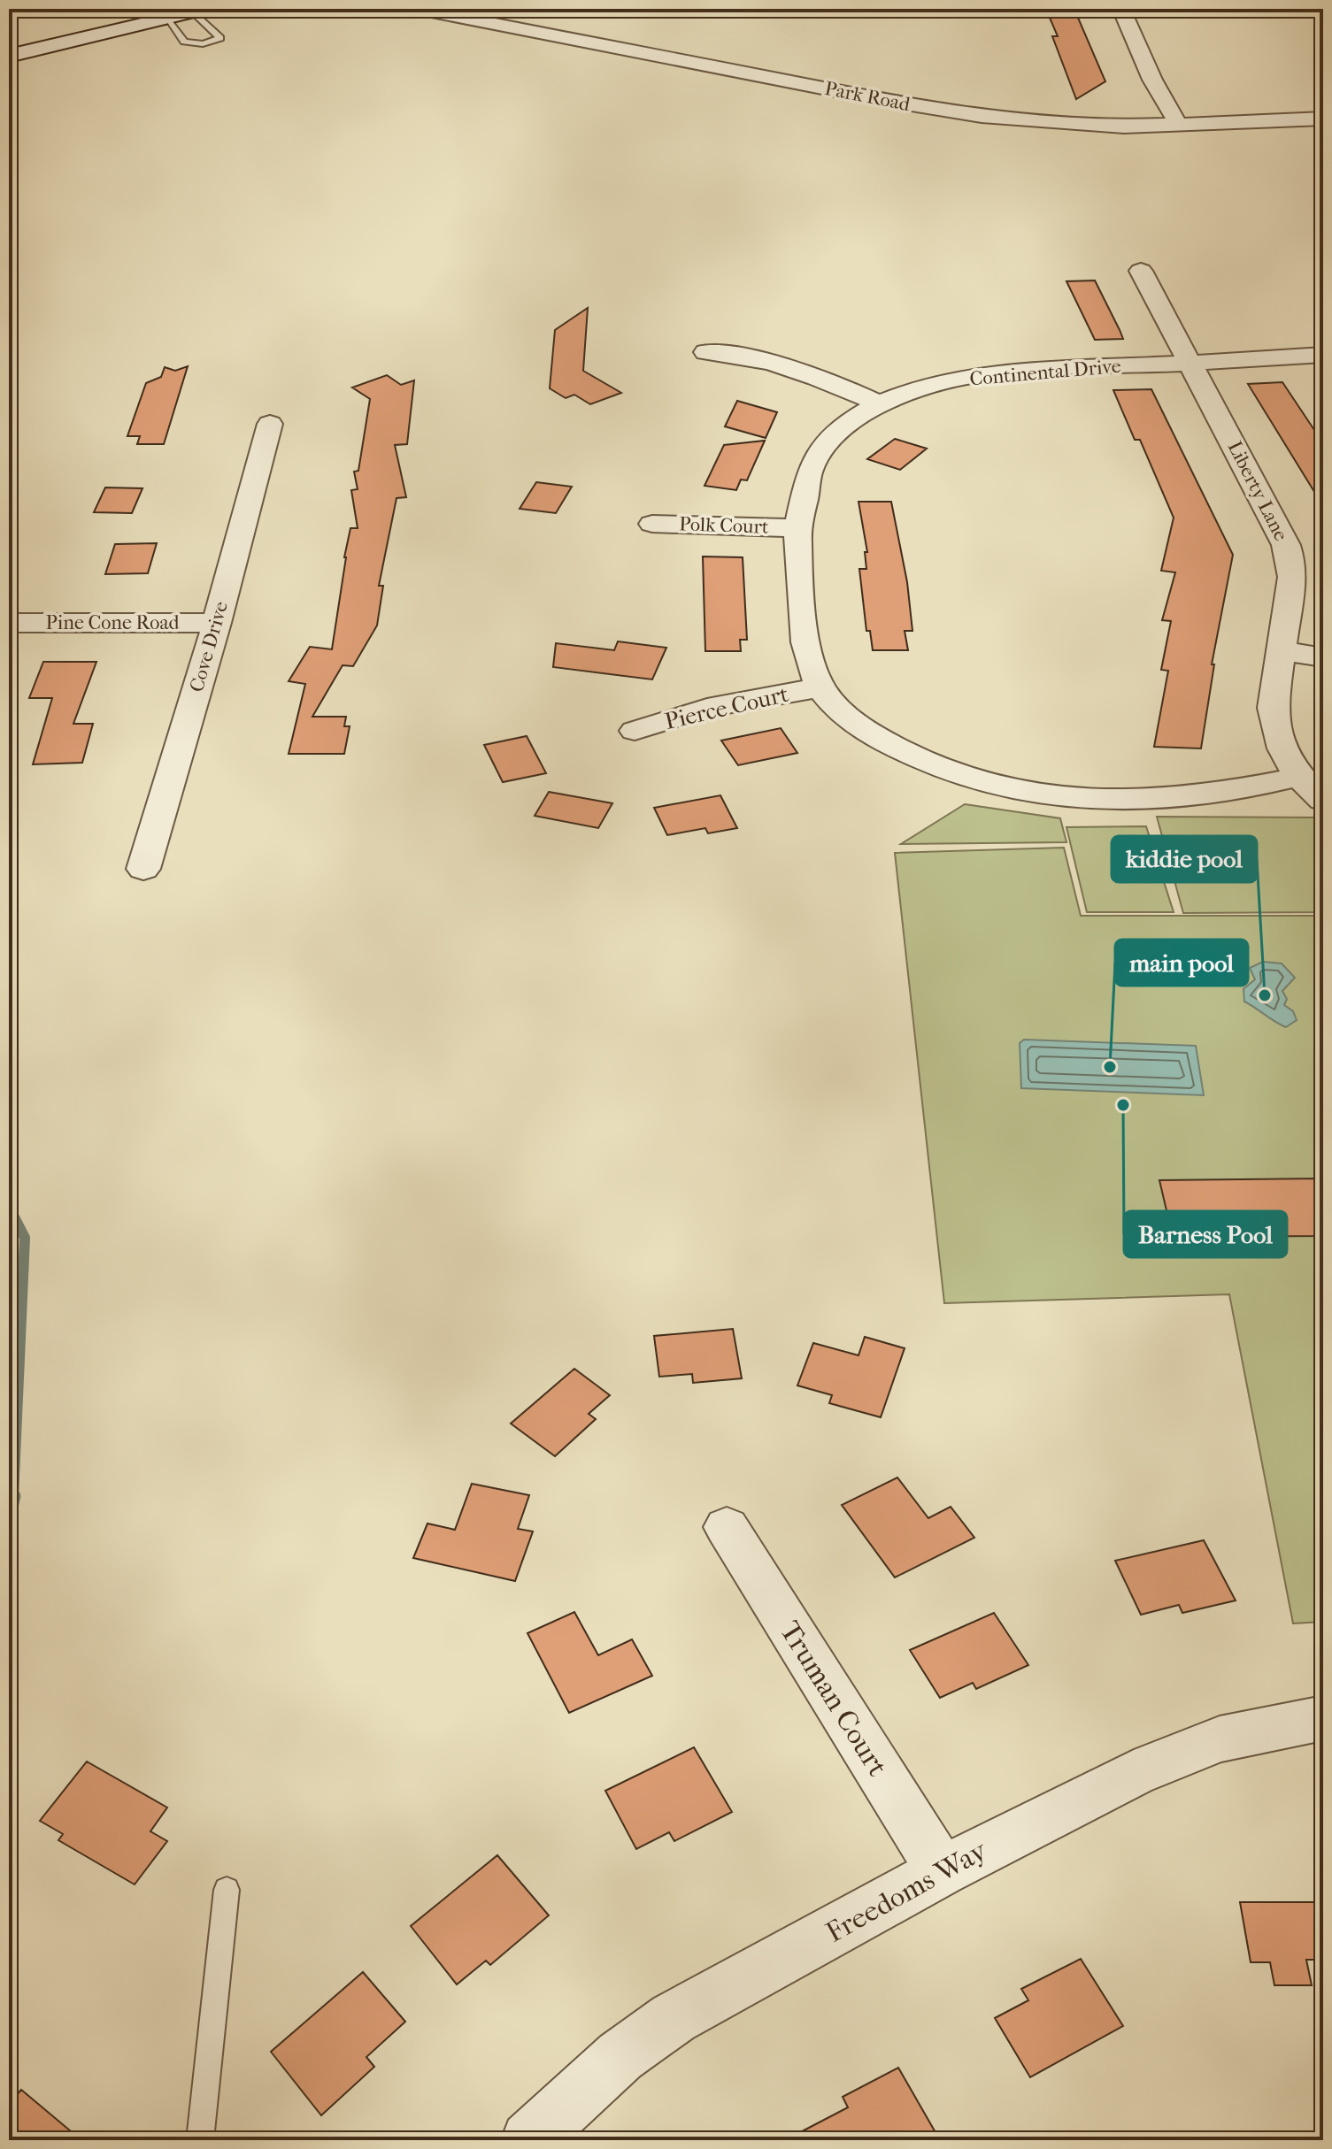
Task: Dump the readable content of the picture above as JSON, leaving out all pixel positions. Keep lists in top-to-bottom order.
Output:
{
  "streets": {
    "street": [
      "Park Road",
      "Continental Drive",
      "Liberty Lane",
      "Polk Court",
      "Pine Cone Road",
      "Cove Drive",
      "Pierce Court",
      "Truman Court",
      "Freedoms Way"
    ]
  },
  "crossings": [
    ["Continental Drive", "Liberty Lane"],
    ["Continental Drive", "Polk Court"],
    ["Continental Drive", "Pierce Court"],
    ["Pine Cone Road", "Cove Drive"],
    ["Truman Court", "Freedoms Way"]
  ],
  "places": ["kiddie pool", "main pool", "Barness Pool"]
}
